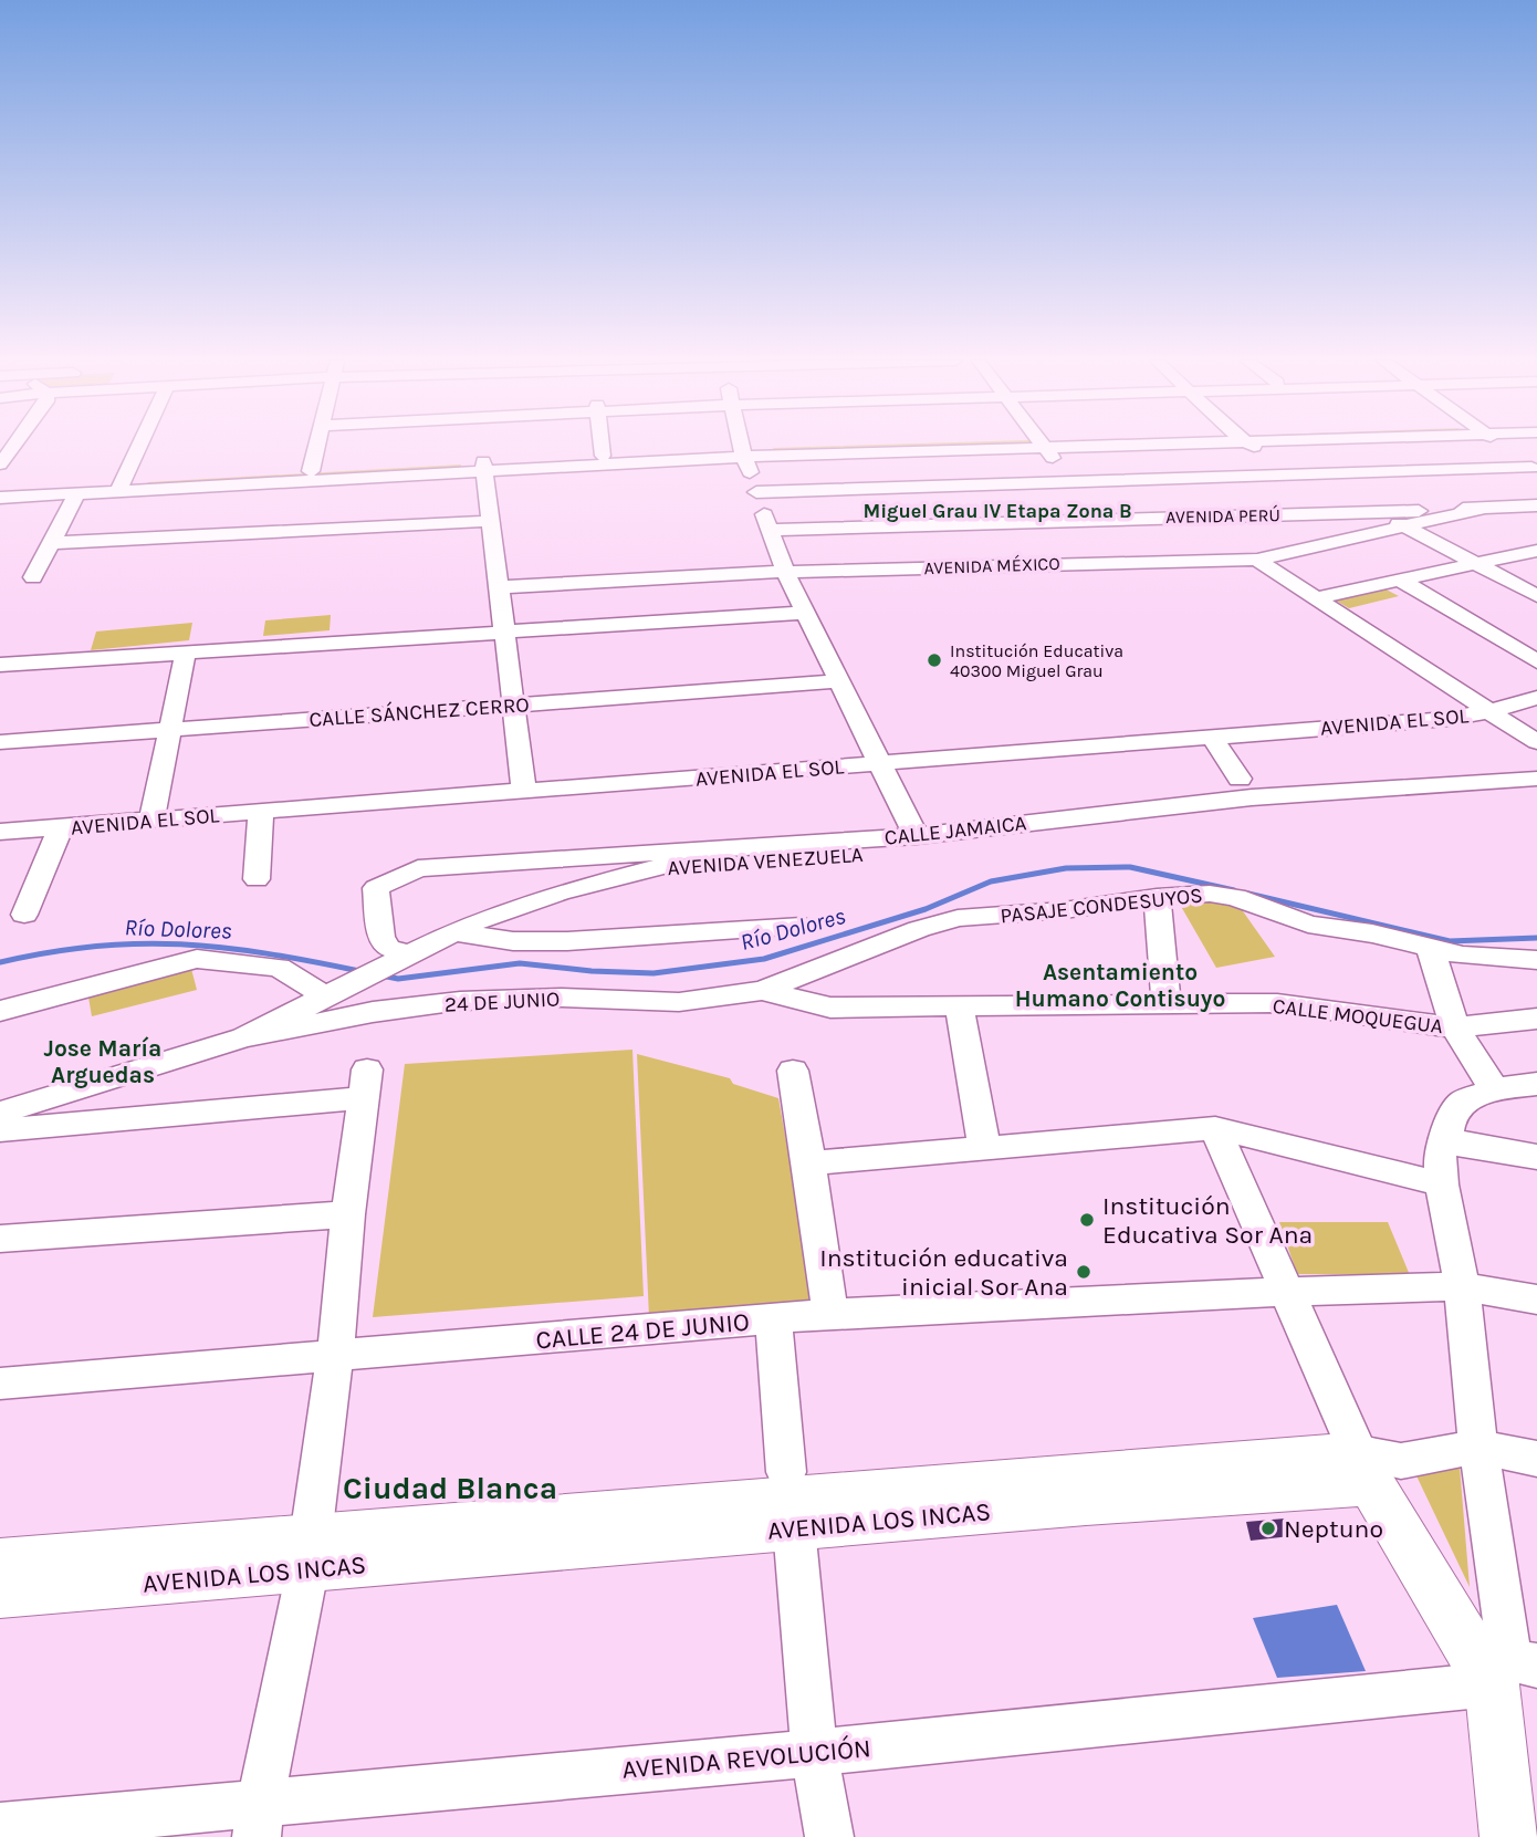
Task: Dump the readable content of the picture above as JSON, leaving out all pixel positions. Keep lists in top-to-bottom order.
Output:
{
  "streets": {
    "main road": ["AVENIDA LOS INCAS"],
    "street": [
      "AVENIDA PERÚ",
      "AVENIDA MÉXICO",
      "CALLE SÁNCHEZ CERRO",
      "AVENIDA EL SOL",
      "CALLE JAMAICA",
      "AVENIDA VENEZUELA",
      "PASAJE CONDESUYOS",
      "24 DE JUNIO",
      "CALLE MOQUEGUA",
      "CALLE 24 DE JUNIO",
      "AVENIDA REVOLUCIÓN"
    ]
  },
  "crossings": [
    ["AVENIDA PERÚ", "AVENIDA MÉXICO"],
    ["CALLE JAMAICA", "AVENIDA VENEZUELA"],
    ["AVENIDA VENEZUELA", "24 DE JUNIO"],
    ["PASAJE CONDESUYOS", "24 DE JUNIO"],
    ["PASAJE CONDESUYOS", "CALLE MOQUEGUA"],
    ["24 DE JUNIO", "CALLE MOQUEGUA"]
  ],
  "districts": [
    "Miguel Grau IV Etapa Zona B",
    "Asentamiento Humano Contisuyo",
    "Jose María Arguedas",
    "Ciudad Blanca"
  ],
  "water": ["Río Dolores"],
  "places": [
    "Institución Educativa 40300 Miguel Grau",
    "Institución Educativa Sor Ana",
    "Institución educativa inicial Sor Ana",
    "Neptuno"
  ]
}
